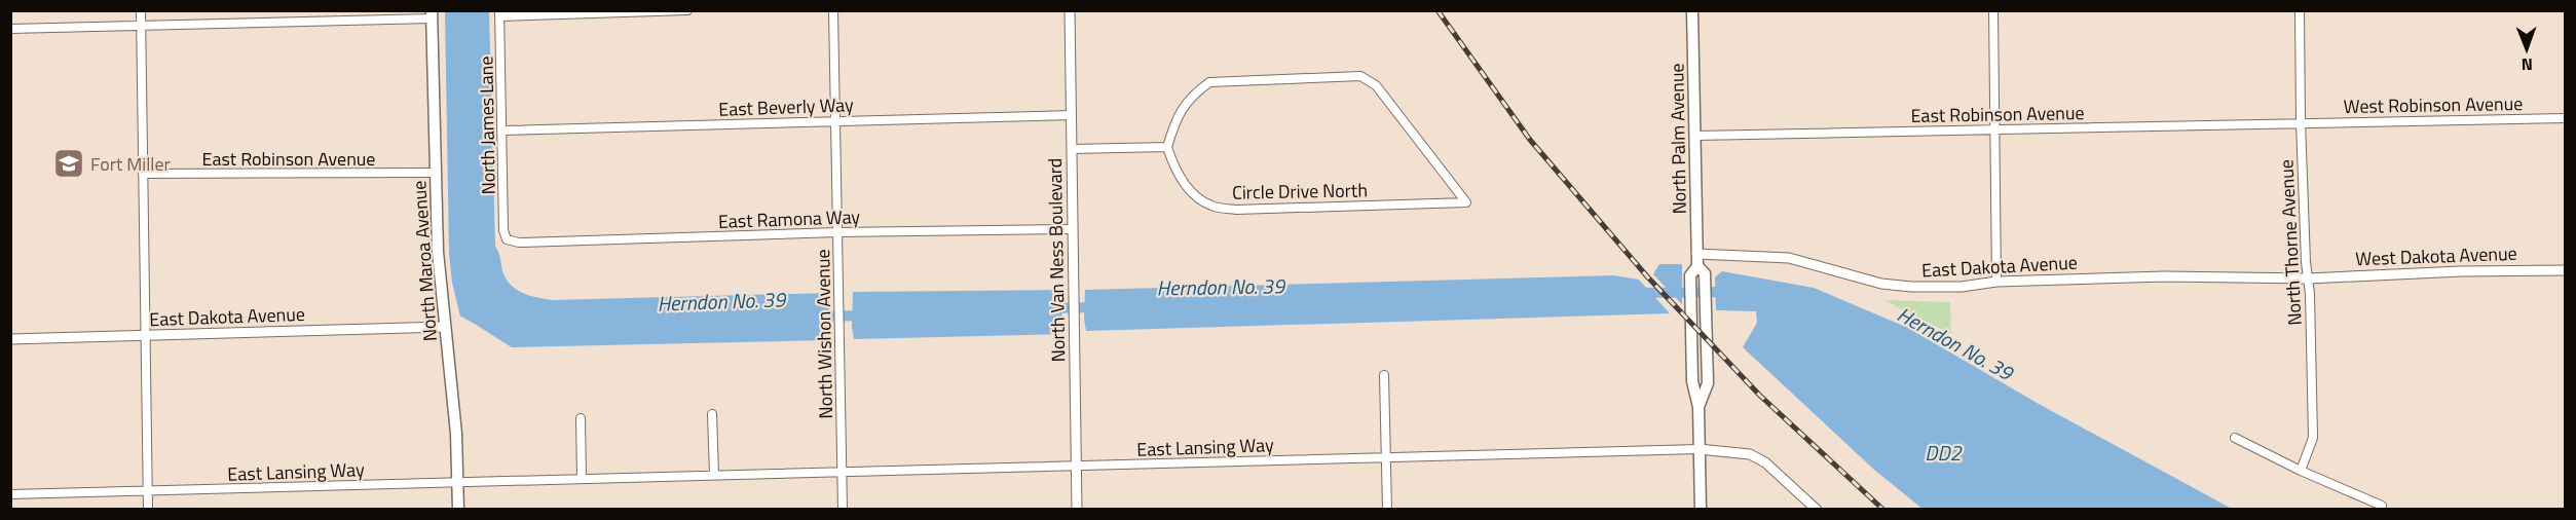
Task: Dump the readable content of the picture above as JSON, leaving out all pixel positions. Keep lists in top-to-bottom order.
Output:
{
  "streets": {
    "main road": ["North Palm Avenue", "North Maroa Avenue"],
    "street": [
      "West Robinson Avenue",
      "East Beverly Way",
      "East Robinson Avenue",
      "North James Lane",
      "Circle Drive North",
      "East Ramona Way",
      "North Thorne Avenue",
      "West Dakota Avenue",
      "North Van Ness Boulevard",
      "East Dakota Avenue",
      "North Wishon Avenue",
      "East Lansing Way"
    ]
  },
  "crossings": [
    ["West Robinson Avenue", "East Robinson Avenue"],
    ["West Robinson Avenue", "North Thorne Avenue"],
    ["East Beverly Way", "North James Lane"],
    ["East Beverly Way", "North Van Ness Boulevard"],
    ["East Beverly Way", "North Wishon Avenue"],
    ["East Robinson Avenue", "North Palm Avenue"],
    ["East Robinson Avenue", "North Thorne Avenue"],
    ["East Robinson Avenue", "North Maroa Avenue"],
    ["North James Lane", "East Ramona Way"],
    ["North Palm Avenue", "East Dakota Avenue"],
    ["East Ramona Way", "North Van Ness Boulevard"],
    ["East Ramona Way", "North Wishon Avenue"],
    ["North Thorne Avenue", "West Dakota Avenue"],
    ["North Thorne Avenue", "East Dakota Avenue"],
    ["West Dakota Avenue", "East Dakota Avenue"],
    ["North Van Ness Boulevard", "East Lansing Way"],
    ["North Maroa Avenue", "East Dakota Avenue"],
    ["North Maroa Avenue", "East Lansing Way"],
    ["North Wishon Avenue", "East Lansing Way"]
  ],
  "water": ["Herndon No. 39", "DD2"],
  "places": {
    "school or university": ["Fort Miller"]
  },
  "north": "bottom"
}
